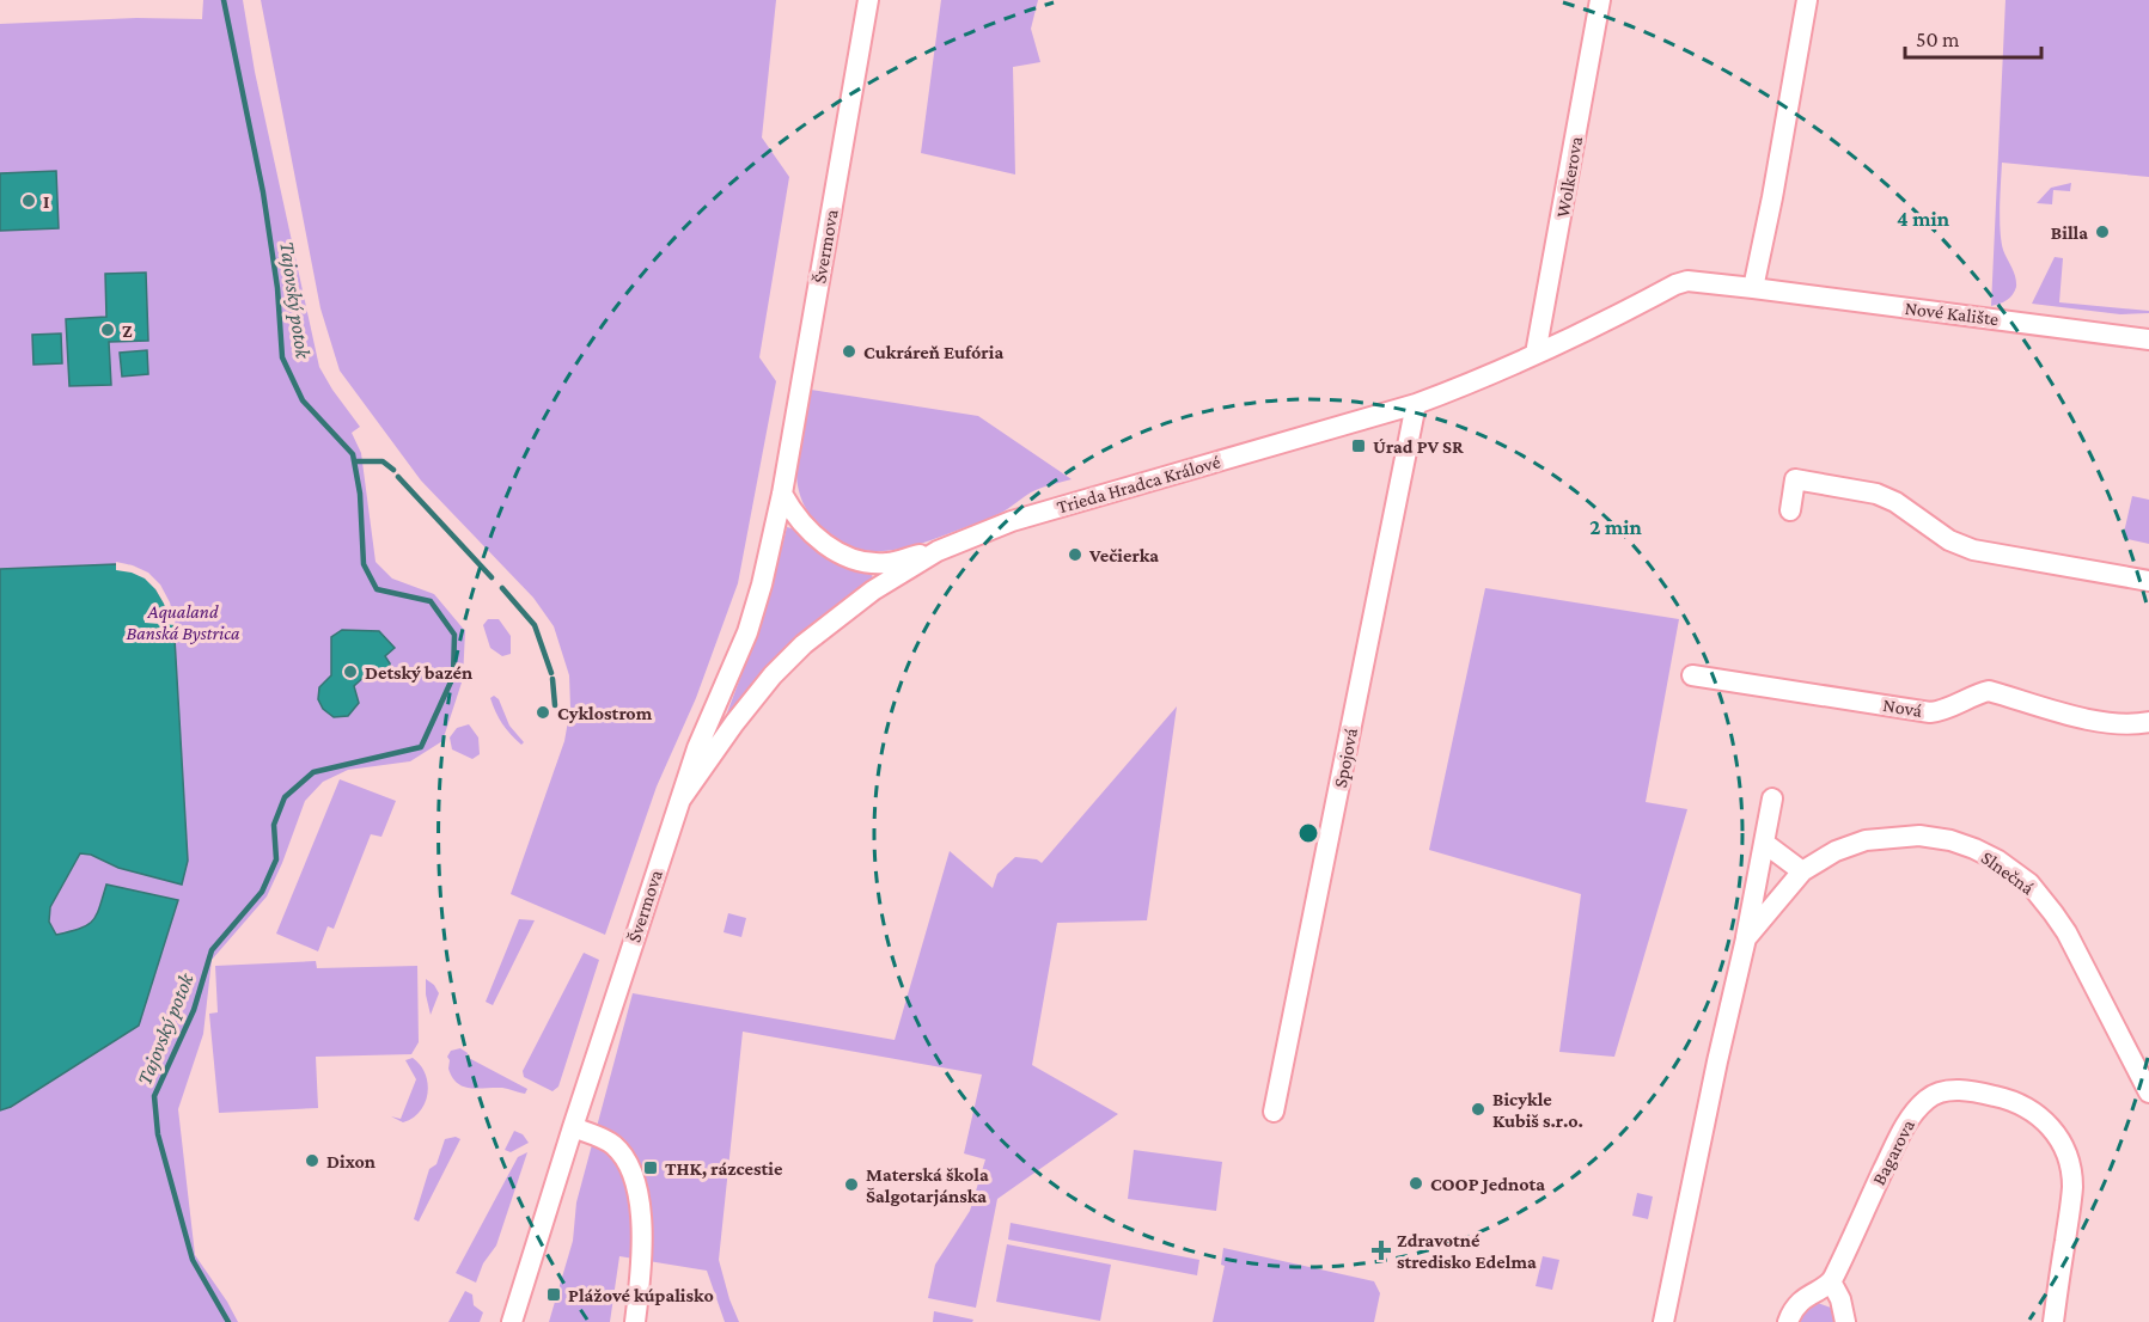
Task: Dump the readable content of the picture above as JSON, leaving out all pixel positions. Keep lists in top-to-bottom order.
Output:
{
  "streets": {
    "street": [
      "Wolkerova",
      "Švermova",
      "Nové Kalište",
      "Trieda Hradca Králové",
      "Nová",
      "Spojová",
      "Slnečná",
      "Bagarova"
    ]
  },
  "crossings": [
    ["Wolkerova", "Trieda Hradca Králové"],
    ["Švermova", "Trieda Hradca Králové"],
    ["Nové Kalište", "Trieda Hradca Králové"],
    ["Trieda Hradca Králové", "Spojová"]
  ],
  "water": ["Tajovský potok"],
  "parks": ["Aqualand Banská Bystrica"],
  "places": {
    "other": [
      "I",
      "Billa",
      "Z",
      "Cukráreň Eufória",
      "Večierka",
      "Detský bazén",
      "Cyklostrom",
      "Bicykle Kubiš s.r.o.",
      "Dixon",
      "COOP Jednota",
      "Materská škola Šalgotarjánska"
    ],
    "transit": ["Úrad PV SR", "THK, rázcestie", "Plážové kúpalisko"],
    "health": ["Zdravotné stredisko Edelma"]
  },
  "scale_bar": "50 m",
  "rings": ["4 min", "2 min"]
}
